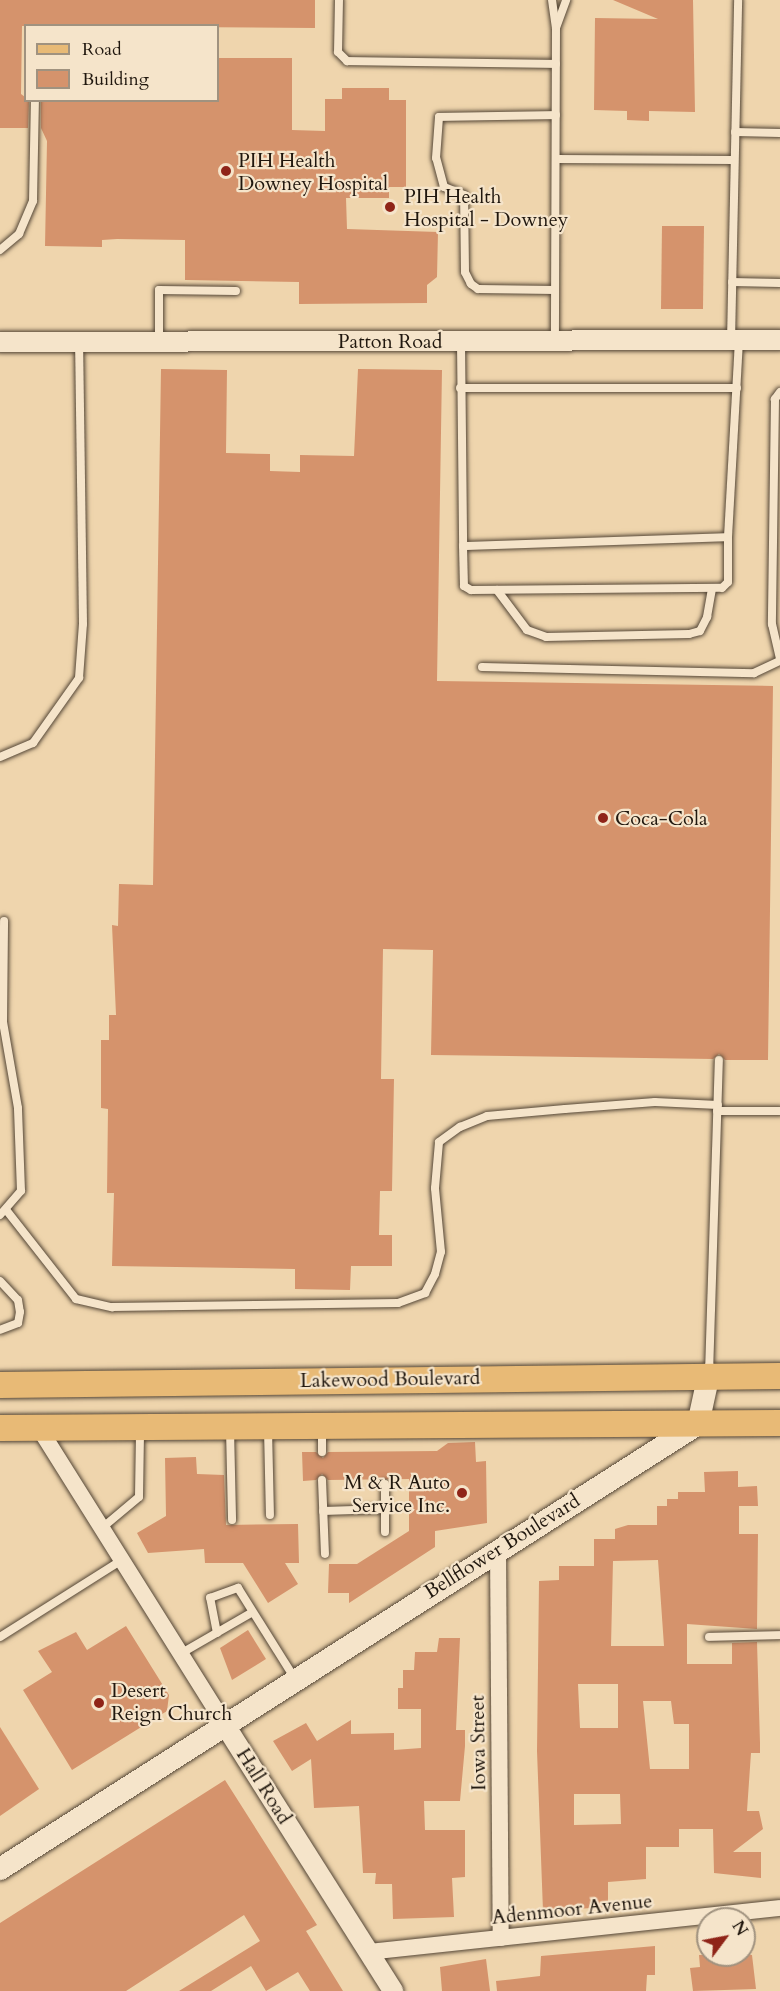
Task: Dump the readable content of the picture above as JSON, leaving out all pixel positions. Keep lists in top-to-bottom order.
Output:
{
  "streets": {
    "main road": ["Lakewood Boulevard", "Bellflower Boulevard"],
    "street": [
      "Patton Road",
      "Iowa Street",
      "Hall Road",
      "Adenmoor Avenue"
    ]
  },
  "crossings": [
    ["Bellflower Boulevard", "Iowa Street"],
    ["Bellflower Boulevard", "Hall Road"],
    ["Iowa Street", "Adenmoor Avenue"],
    ["Hall Road", "Adenmoor Avenue"]
  ],
  "places": [
    "PIH Health Downey Hospital",
    "PIH Health Hospital - Downey",
    "Coca-Cola",
    "M & R Auto Service Inc.",
    "Desert Reign Church"
  ],
  "legend": ["Road", "Building"],
  "north": "top right"
}
